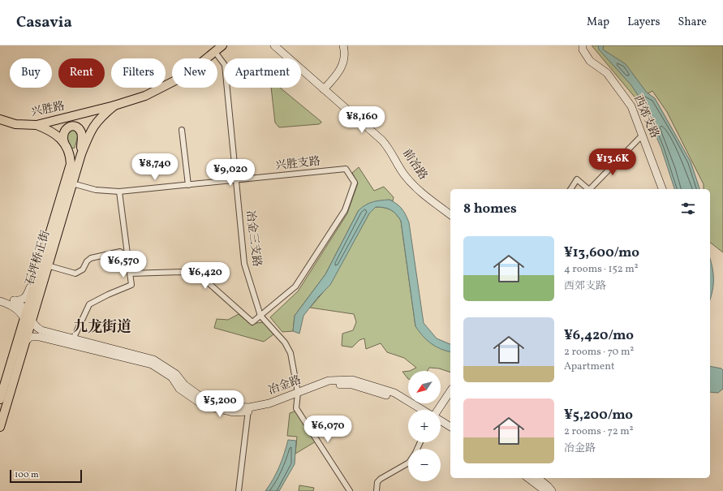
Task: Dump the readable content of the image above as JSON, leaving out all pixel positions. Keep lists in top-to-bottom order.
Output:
{
  "streets": {
    "main road": [
      "兴胜路",
      "西郊支路",
      "前冶路",
      "石坪桥正街",
      "冶金路"
    ],
    "street": ["兴胜支路", "冶金三支路"]
  },
  "crossings": [
    ["兴胜路", "冶金三支路"],
    ["兴胜路", "石坪桥正街"],
    ["兴胜支路", "冶金三支路"],
    ["兴胜支路", "石坪桥正街"],
    ["冶金三支路", "冶金路"]
  ],
  "districts": ["九龙街道"],
  "scale_bar": "100 m",
  "north": "bottom left",
  "page": {
    "header": "Casavia",
    "nav": ["Map", "Layers", "Share"],
    "chip": [
      "Buy",
      "Rent",
      "Filters",
      "New",
      "Apartment"
    ],
    "price": [
      "¥8,160",
      "¥13.6K",
      "¥8,740",
      "¥9,020",
      "¥6,570",
      "¥6,420",
      "¥5,200",
      "¥6,070"
    ],
    "heading": "8 homes",
    "list": [
      {
        "name": "¥13,600/mo",
        "note": "4 rooms · 152 m² · 西郊支路"
      },
      {
        "name": "¥6,420/mo",
        "note": "2 rooms · 70 m² · Apartment"
      },
      {
        "name": "¥5,200/mo",
        "note": "2 rooms · 72 m² · 冶金路"
      }
    ],
    "map_buttons": ["+", "−"],
    "scale": "100 m"
  }
}
